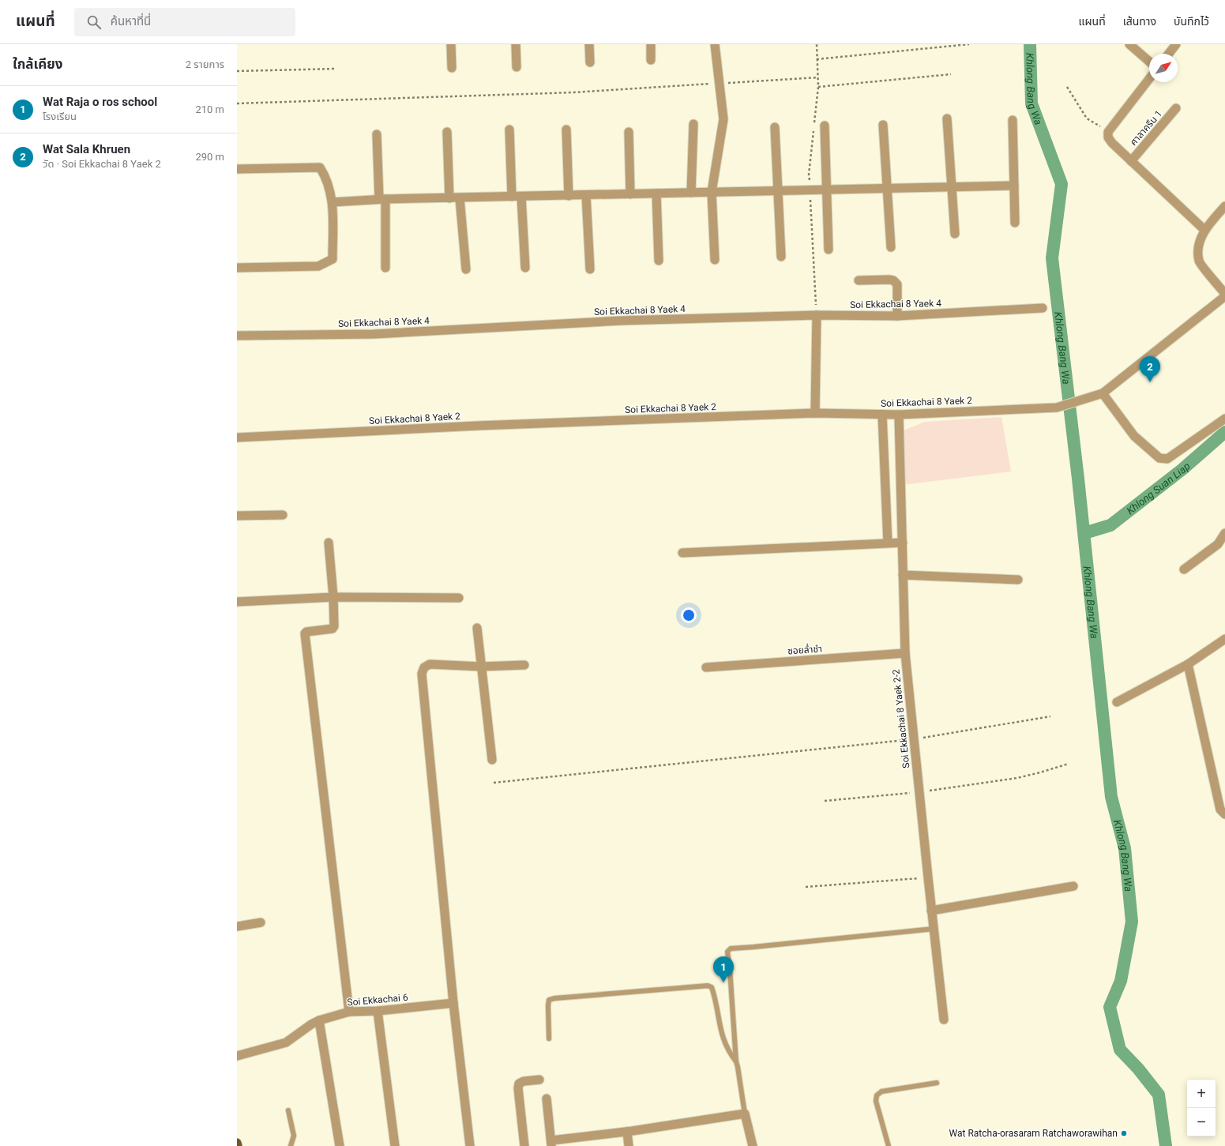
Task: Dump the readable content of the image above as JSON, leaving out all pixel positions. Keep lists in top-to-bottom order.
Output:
{
  "streets": {
    "street": [
      "ศาลาครืน 1",
      "Soi Ekkachai 8 Yaek 4",
      "Soi Ekkachai 8 Yaek 2",
      "ซอยล่ำชำ",
      "Soi Ekkachai 8 Yaek 2-2",
      "Soi Ekkachai 6"
    ]
  },
  "crossings": [
    ["Soi Ekkachai 8 Yaek 2", "Soi Ekkachai 8 Yaek 2-2"],
    ["ซอยล่ำชำ", "Soi Ekkachai 8 Yaek 2-2"]
  ],
  "water": ["Khlong Bang Wa", "Khlong Suan Liap"],
  "places": ["Wat Ratcha-orasaram Ratchaworawihan"],
  "north": "top right",
  "page": {
    "header": "แผนที่",
    "search": "ค้นหาที่นี่",
    "nav": ["แผนที่", "เส้นทาง", "บันทึกไว้"],
    "heading": ["ใกล้เคียง", "2 รายการ"],
    "list": [
      {
        "mark": "1",
        "name": "Wat Raja o ros school",
        "note": "โรงเรียน",
        "value": "210 m"
      },
      {
        "mark": "2",
        "name": "Wat Sala Khruen",
        "note": "วัด · Soi Ekkachai 8 Yaek 2",
        "value": "290 m"
      }
    ],
    "pins": ["2", "1"],
    "map_buttons": ["+", "−"]
  }
}
